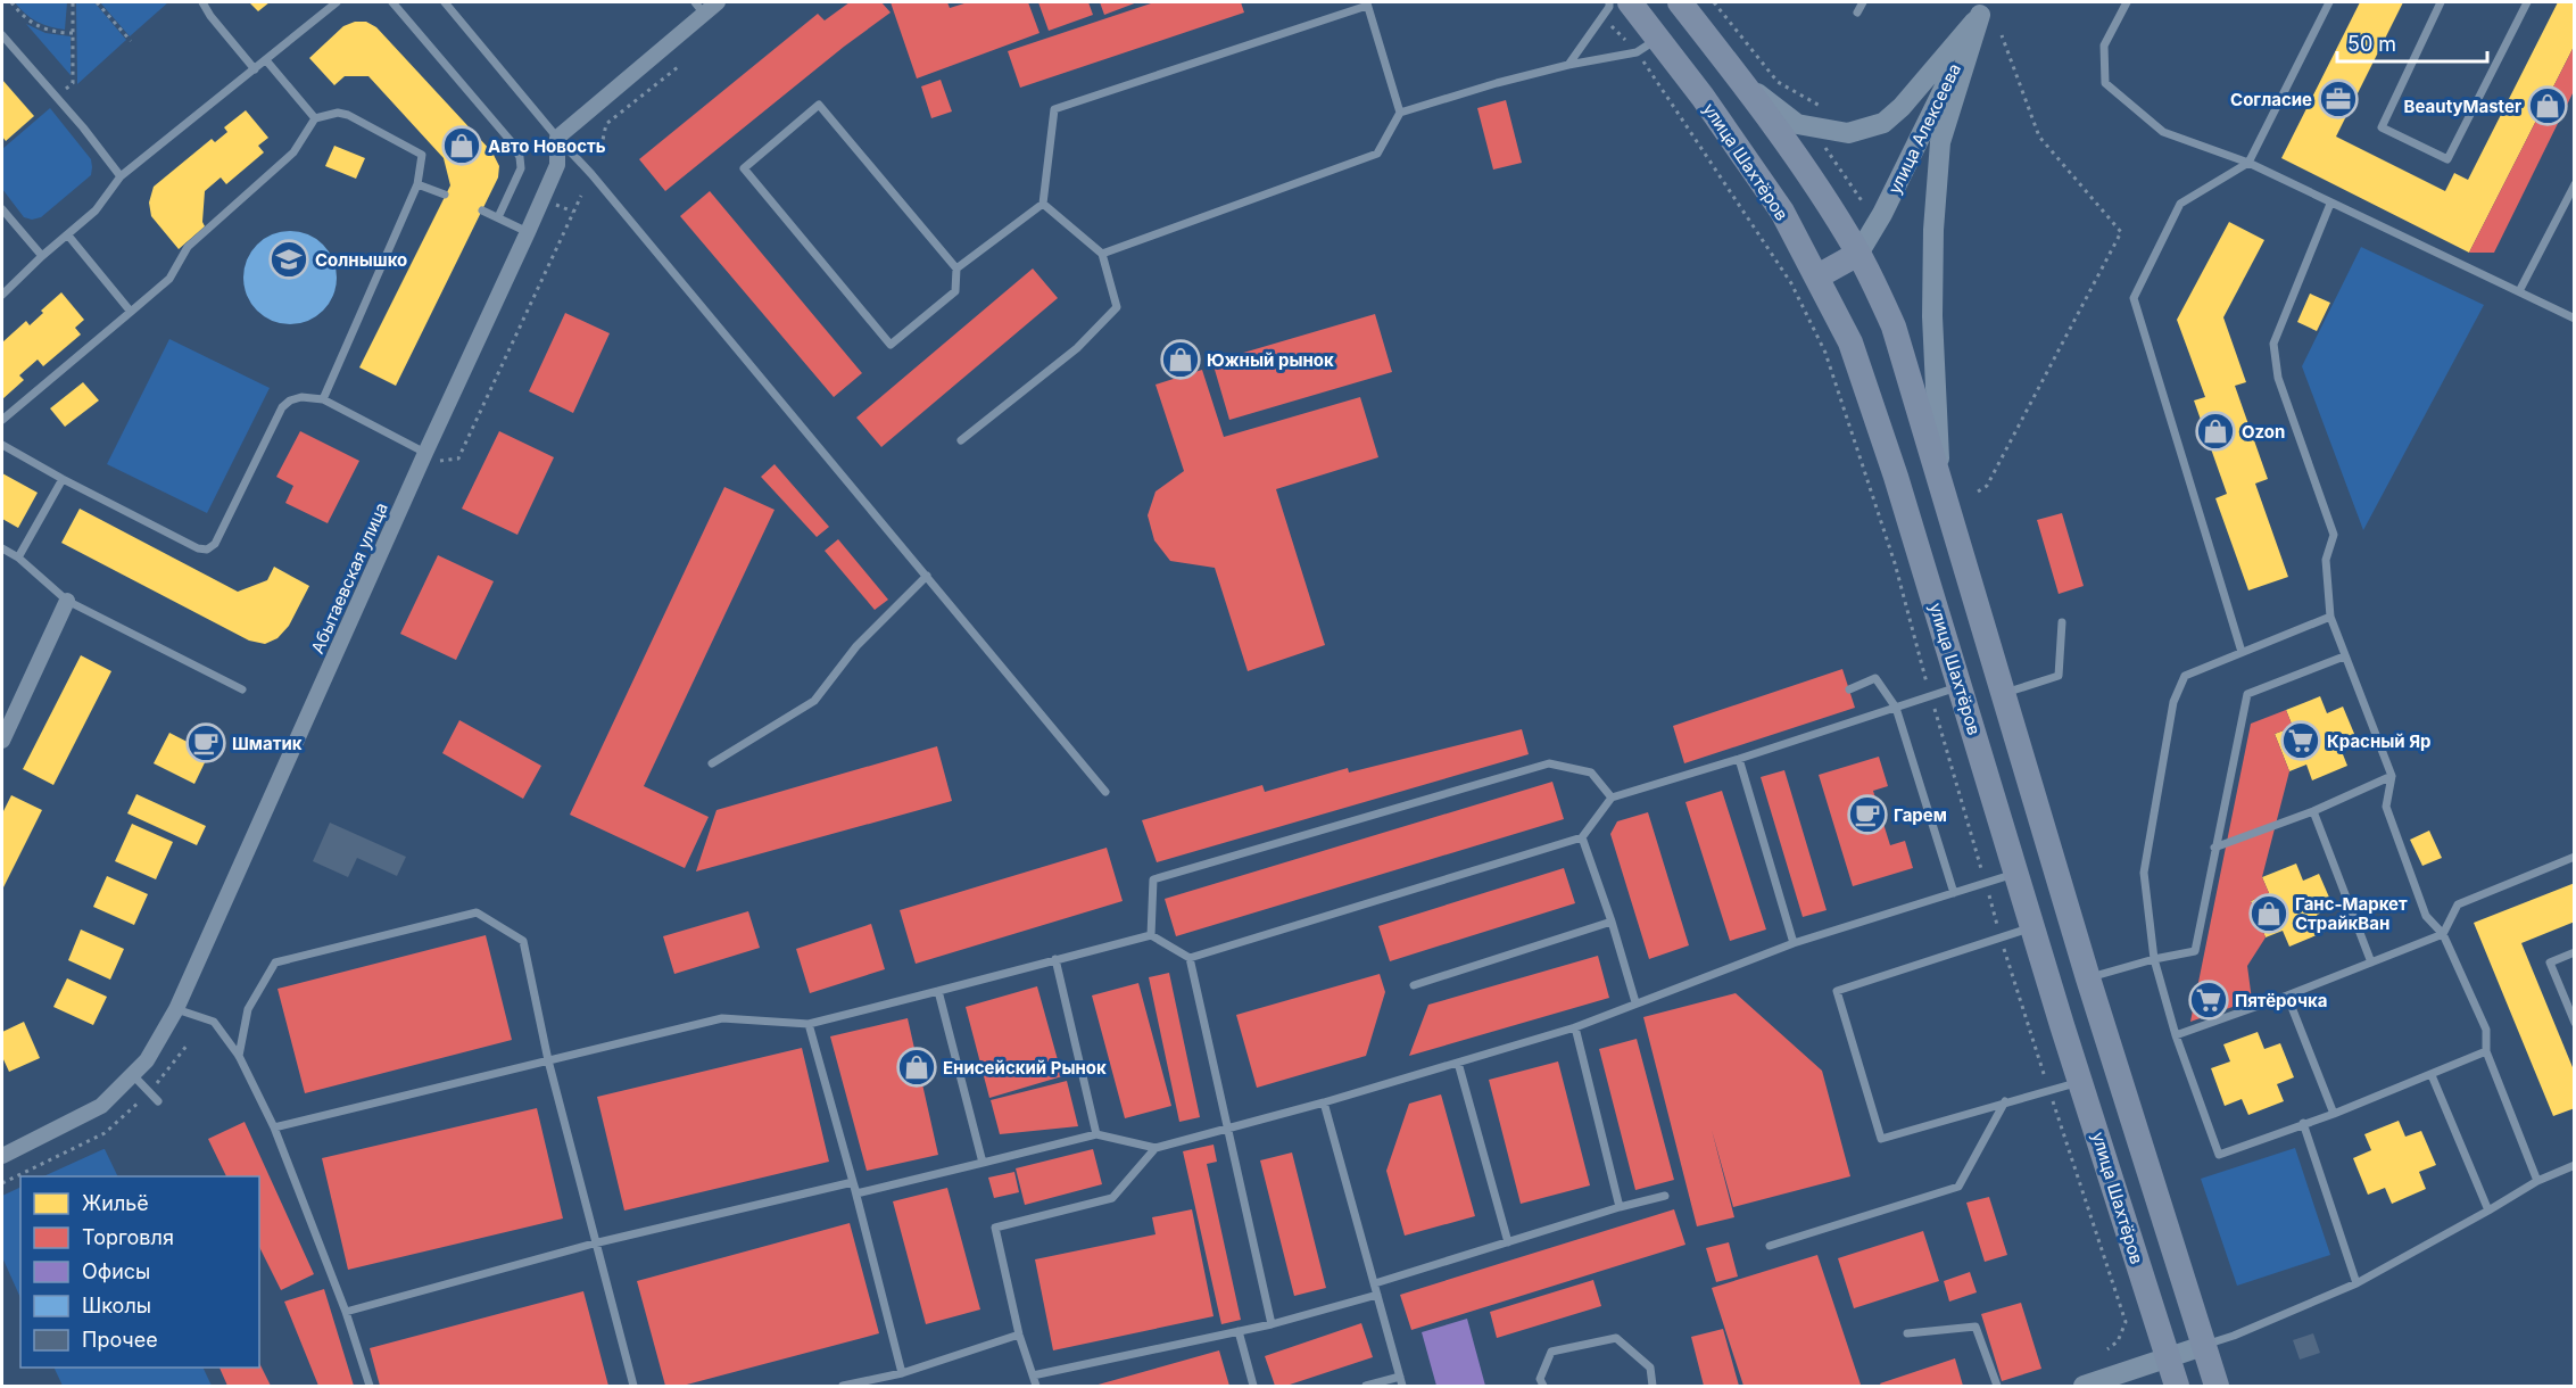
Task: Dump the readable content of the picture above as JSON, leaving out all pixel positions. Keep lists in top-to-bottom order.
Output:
{
  "streets": {
    "main road": ["улица Шахтёров"],
    "street": ["улица Алексеева", "Абытаевская улица"]
  },
  "places": {
    "office": ["Согласие"],
    "shop": [
      "BeautyMaster",
      "Авто Новость",
      "Южный рынок",
      "Ozon",
      "Ганс-Маркет СтрайкВан",
      "Енисейский Рынок"
    ],
    "school or university": ["Солнышко"],
    "supermarket": ["Красный Яр", "Пятёрочка"],
    "cafe": ["Шматик", "Гарем"]
  },
  "legend": [
    "Жильё",
    "Торговля",
    "Офисы",
    "Школы",
    "Прочее"
  ],
  "scale_bar": "50 m"
}
